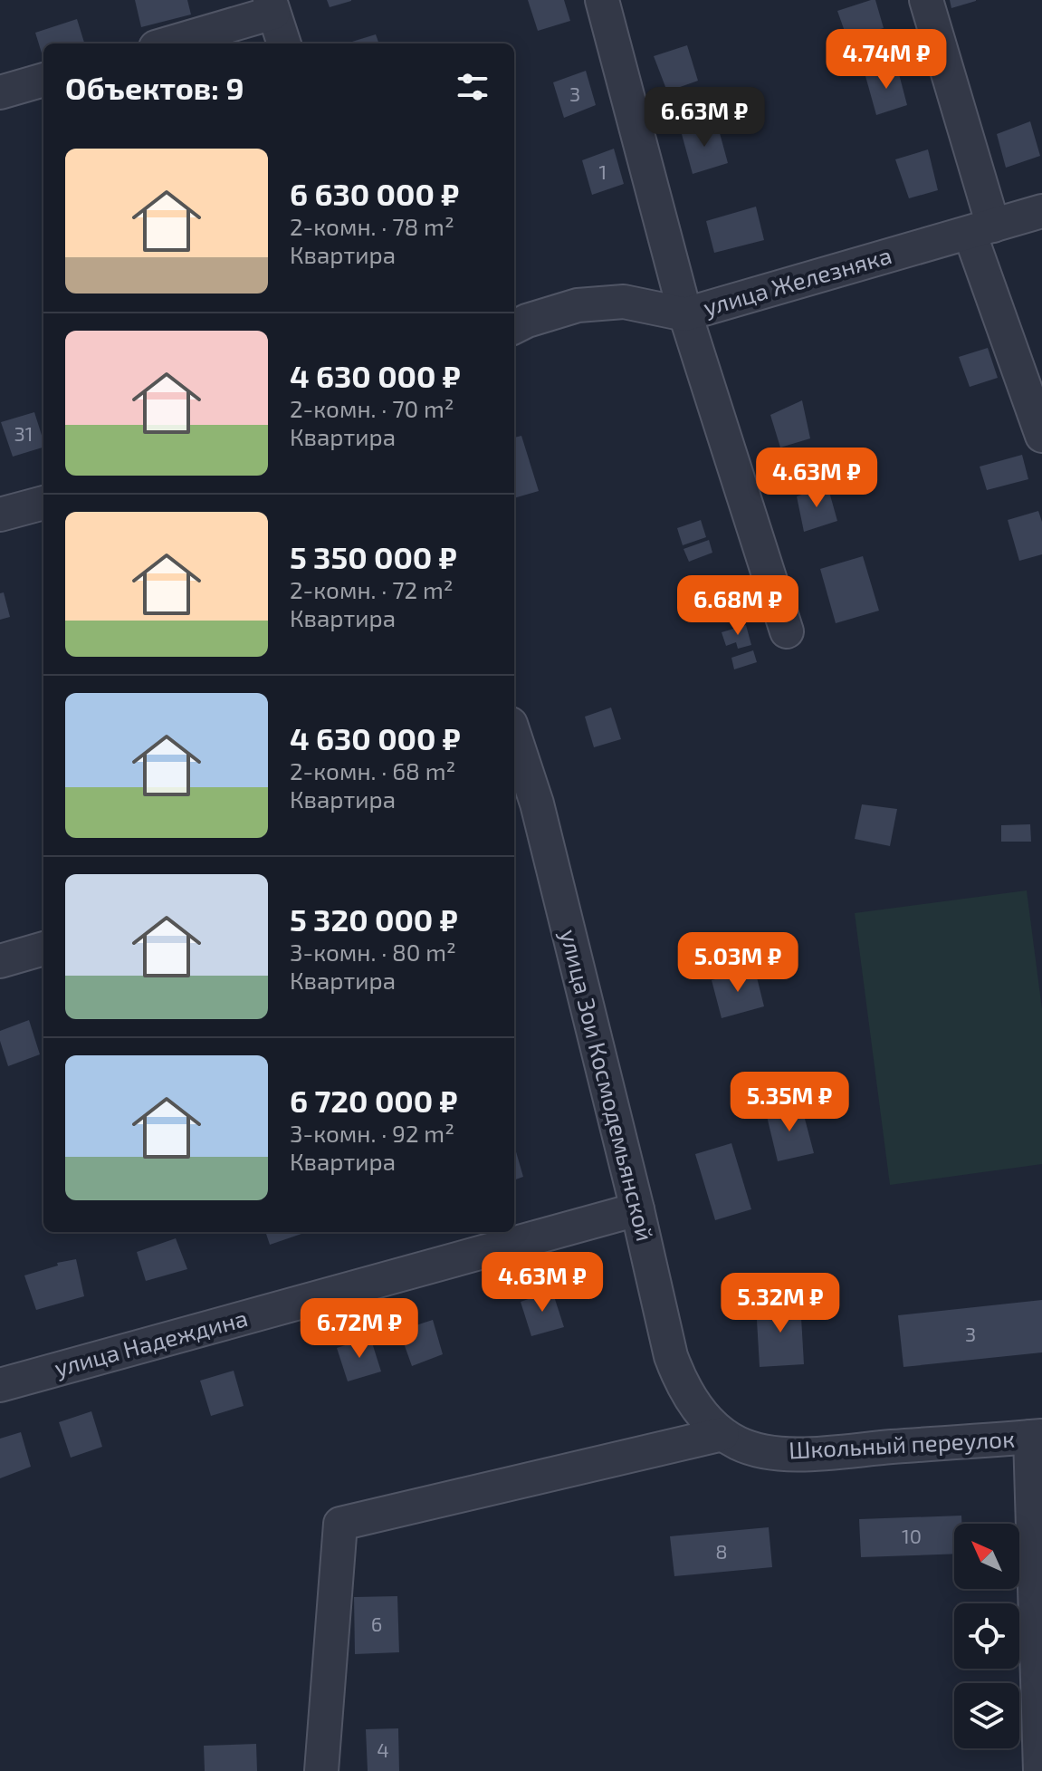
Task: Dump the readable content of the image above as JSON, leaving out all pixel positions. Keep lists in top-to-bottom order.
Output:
{
  "streets": {
    "street": [
      "улица Железняка",
      "улица Зои Космодемьянской",
      "улица Надеждина",
      "Школьный переулок"
    ]
  },
  "crossings": [
    ["улица Зои Космодемьянской", "улица Надеждина"],
    ["улица Зои Космодемьянской", "Школьный переулок"]
  ],
  "house_numbers": [
    "3",
    "1",
    "31",
    "3",
    "10",
    "8",
    "6",
    "4"
  ],
  "north": "top left",
  "page": {
    "price": [
      "4.74M ₽",
      "6.63M ₽",
      "4.63M ₽",
      "6.68M ₽",
      "5.03M ₽",
      "5.35M ₽",
      "4.63M ₽",
      "5.32M ₽",
      "6.72M ₽"
    ],
    "heading": "Объектов: 9",
    "list": [
      {
        "name": "6 630 000 ₽",
        "note": "2-комн. · 78 m² · Квартира"
      },
      {
        "name": "4 630 000 ₽",
        "note": "2-комн. · 70 m² · Квартира"
      },
      {
        "name": "5 350 000 ₽",
        "note": "2-комн. · 72 m² · Квартира"
      },
      {
        "name": "4 630 000 ₽",
        "note": "2-комн. · 68 m² · Квартира"
      },
      {
        "name": "5 320 000 ₽",
        "note": "3-комн. · 80 m² · Квартира"
      },
      {
        "name": "6 720 000 ₽",
        "note": "3-комн. · 92 m² · Квартира"
      }
    ]
  }
}
